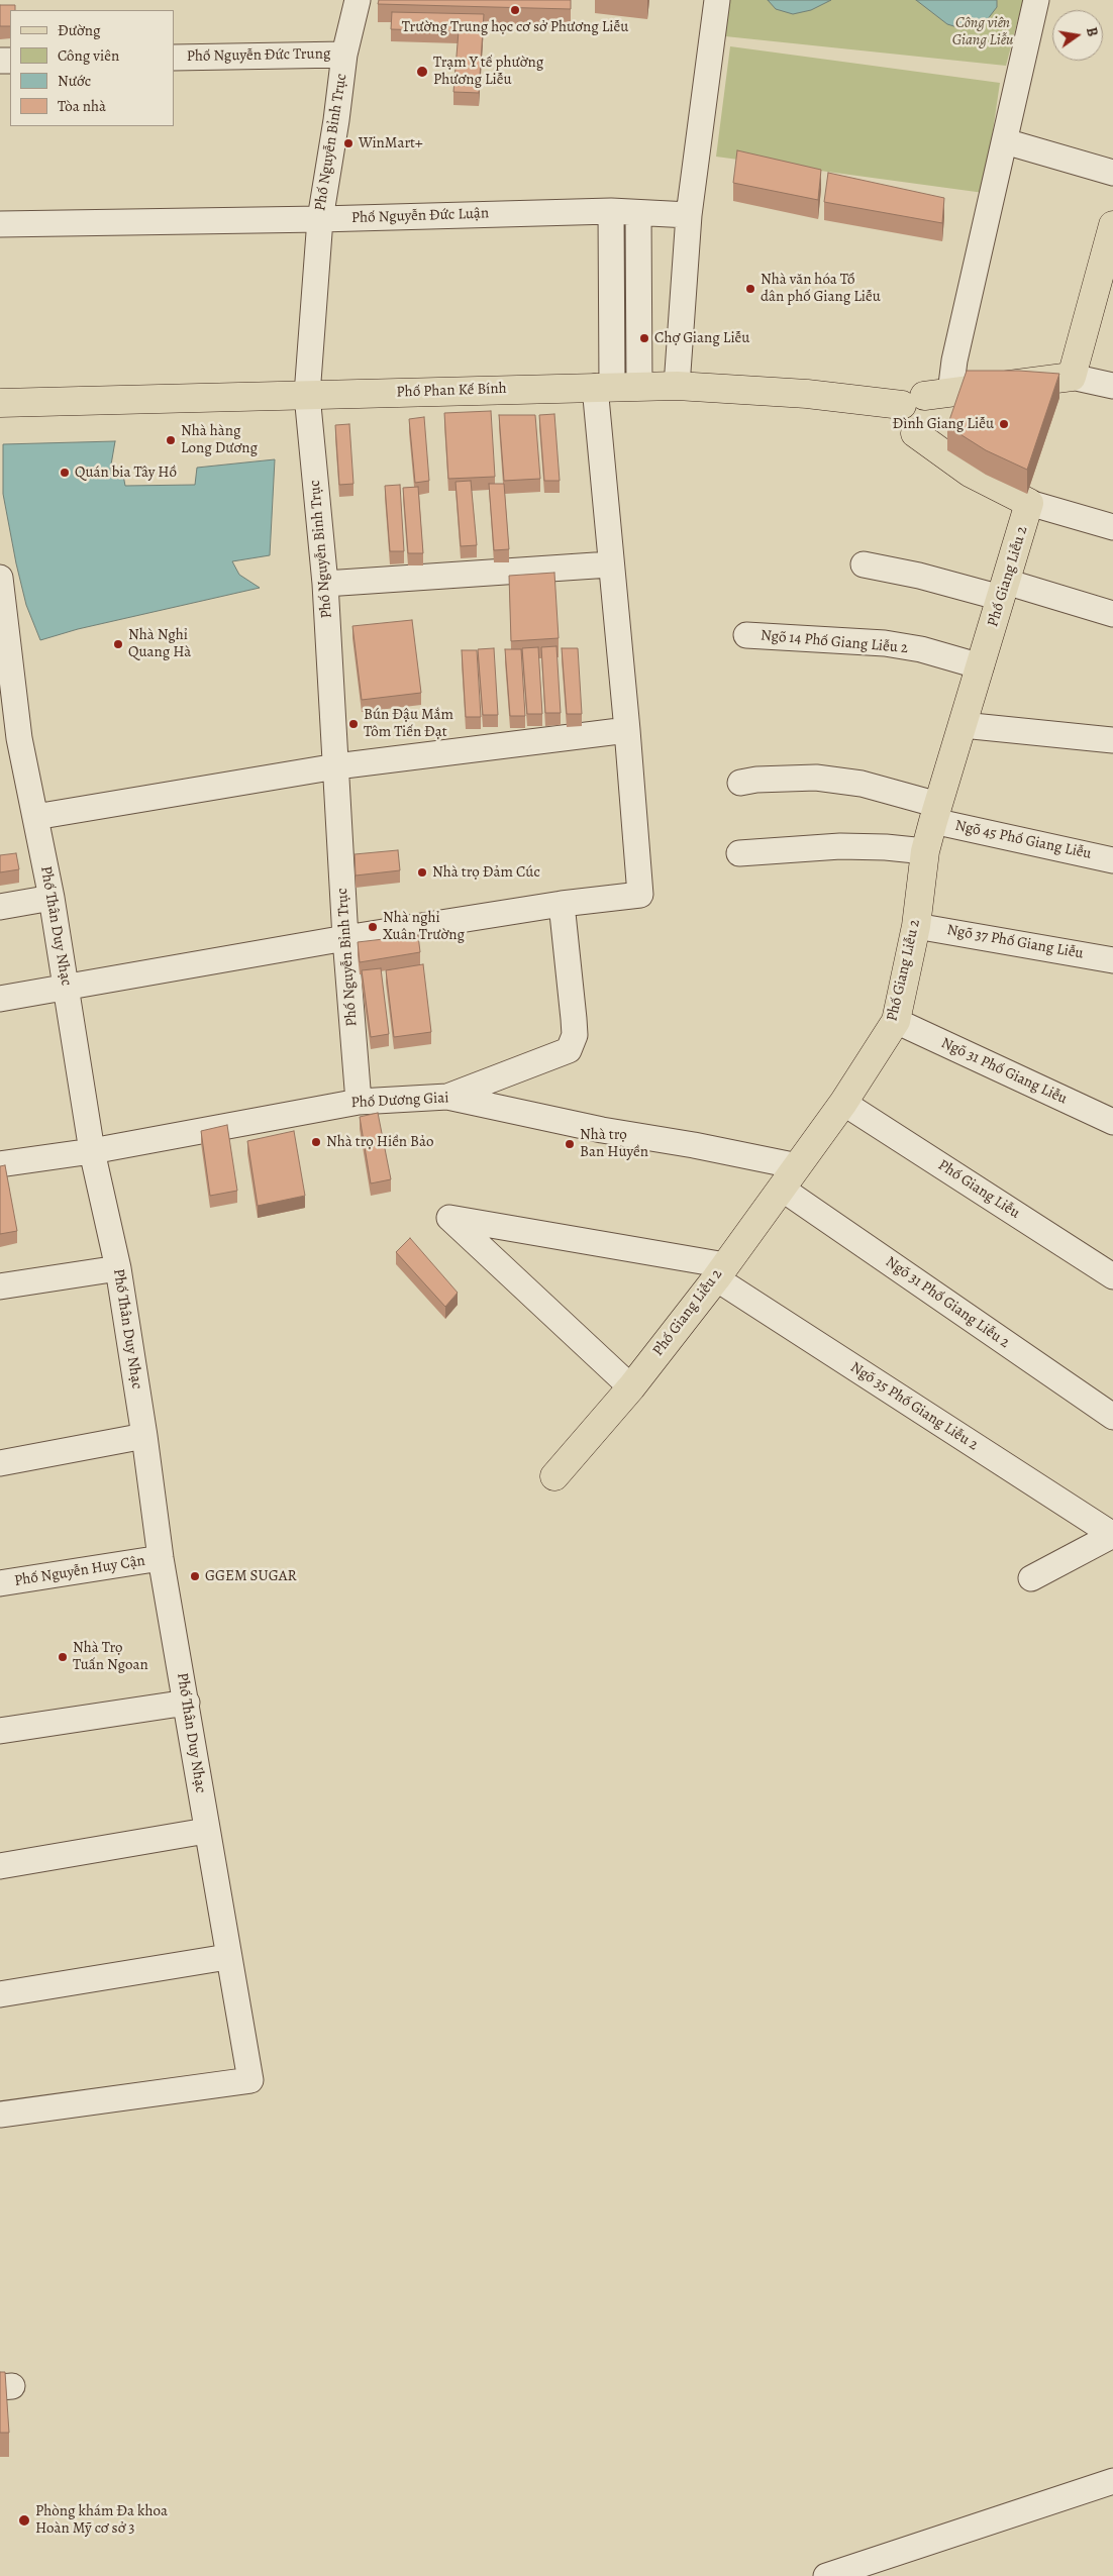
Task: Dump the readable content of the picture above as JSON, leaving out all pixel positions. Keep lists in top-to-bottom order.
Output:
{
  "streets": {
    "main road": ["Phố Phan Kế Bính", "Phố Giang Liễu 2"],
    "street": [
      "Phố Nguyễn Đức Trung",
      "Phố Nguyễn Bỉnh Trục",
      "Phố Nguyễn Đức Luận",
      "Ngõ 14 Phố Giang Liễu 2",
      "Ngõ 45 Phố Giang Liễu",
      "Phố Thân Duy Nhạc",
      "Ngõ 37 Phố Giang Liễu",
      "Ngõ 31 Phố Giang Liễu",
      "Phố Dương Giai",
      "Phố Giang Liễu",
      "Ngõ 31 Phố Giang Liễu 2",
      "Ngõ 35 Phố Giang Liễu 2",
      "Phố Nguyễn Huy Cận"
    ]
  },
  "crossings": [
    ["Phố Nguyễn Đức Trung", "Phố Nguyễn Bỉnh Trục"],
    ["Phố Nguyễn Bỉnh Trục", "Phố Nguyễn Đức Luận"],
    ["Phố Nguyễn Bỉnh Trục", "Phố Phan Kế Bính"],
    ["Phố Nguyễn Bỉnh Trục", "Phố Dương Giai"],
    ["Phố Giang Liễu 2", "Ngõ 14 Phố Giang Liễu 2"],
    ["Phố Giang Liễu 2", "Ngõ 45 Phố Giang Liễu"],
    ["Phố Giang Liễu 2", "Ngõ 37 Phố Giang Liễu"],
    ["Phố Giang Liễu 2", "Ngõ 31 Phố Giang Liễu"],
    ["Phố Giang Liễu 2", "Phố Dương Giai"],
    ["Phố Giang Liễu 2", "Phố Giang Liễu"],
    ["Phố Giang Liễu 2", "Ngõ 31 Phố Giang Liễu 2"],
    ["Phố Giang Liễu 2", "Ngõ 35 Phố Giang Liễu 2"],
    ["Phố Thân Duy Nhạc", "Phố Dương Giai"],
    ["Phố Thân Duy Nhạc", "Phố Nguyễn Huy Cận"]
  ],
  "parks": ["Công viên Giang Liễu"],
  "places": [
    "Trường Trung học cơ sở Phương Liễu",
    "Trạm Y tế phường Phương Liễu",
    "WinMart+",
    "Nhà văn hóa Tổ dân phố Giang Liễu",
    "Chợ Giang Liễu",
    "Đình Giang Liễu",
    "Nhà hàng Long Dương",
    "Quán bia Tây Hồ",
    "Nhà Nghỉ Quang Hà",
    "Bún Đậu Mắm Tôm Tiến Đạt",
    "Nhà trọ Đảm Cúc",
    "Nhà nghỉ Xuân Trường",
    "Nhà trọ Hiền Bảo",
    "Nhà trọ Ban Huyền",
    "GGEM SUGAR",
    "Nhà Trọ Tuấn Ngoan",
    "Phòng khám Đa khoa Hoàn Mỹ cơ sở 3"
  ],
  "legend": [
    "Đường",
    "Công viên",
    "Nước",
    "Tòa nhà"
  ],
  "north": "right"
}
